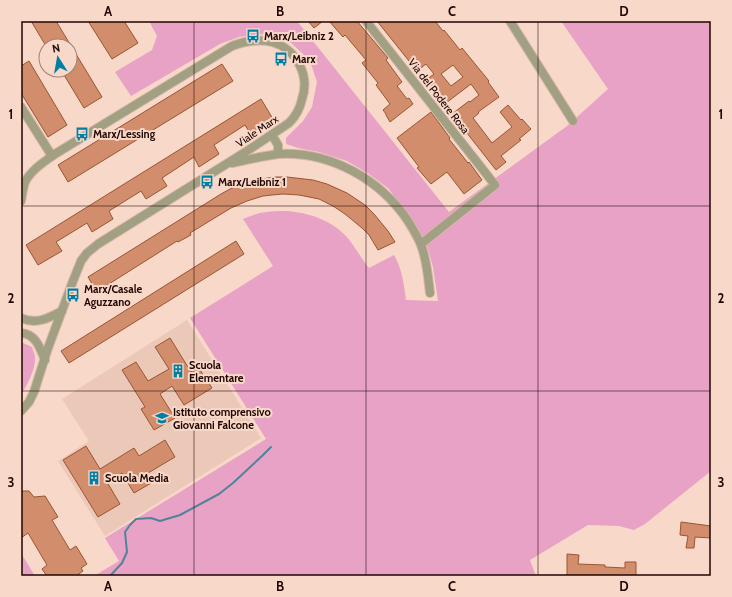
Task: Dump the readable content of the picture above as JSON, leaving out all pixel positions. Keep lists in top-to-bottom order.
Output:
{
  "streets": {
    "street": ["Via del Podere Rosa", "Viale Marx"]
  },
  "places": {
    "bus stop": [
      "Marx/Leibniz 2",
      "Marx",
      "Marx/Lessing",
      "Marx/Leibniz 1",
      "Marx/Casale Aguzzano"
    ],
    "building": ["Scuola Elementare", "Scuola Media"],
    "school or university": ["Istituto comprensivo Giovanni Falcone"]
  },
  "north": "top",
  "grid": {
    "columns": [
      "A",
      "B",
      "C",
      "D"
    ],
    "rows": ["1", "2", "3"]
  }
}
